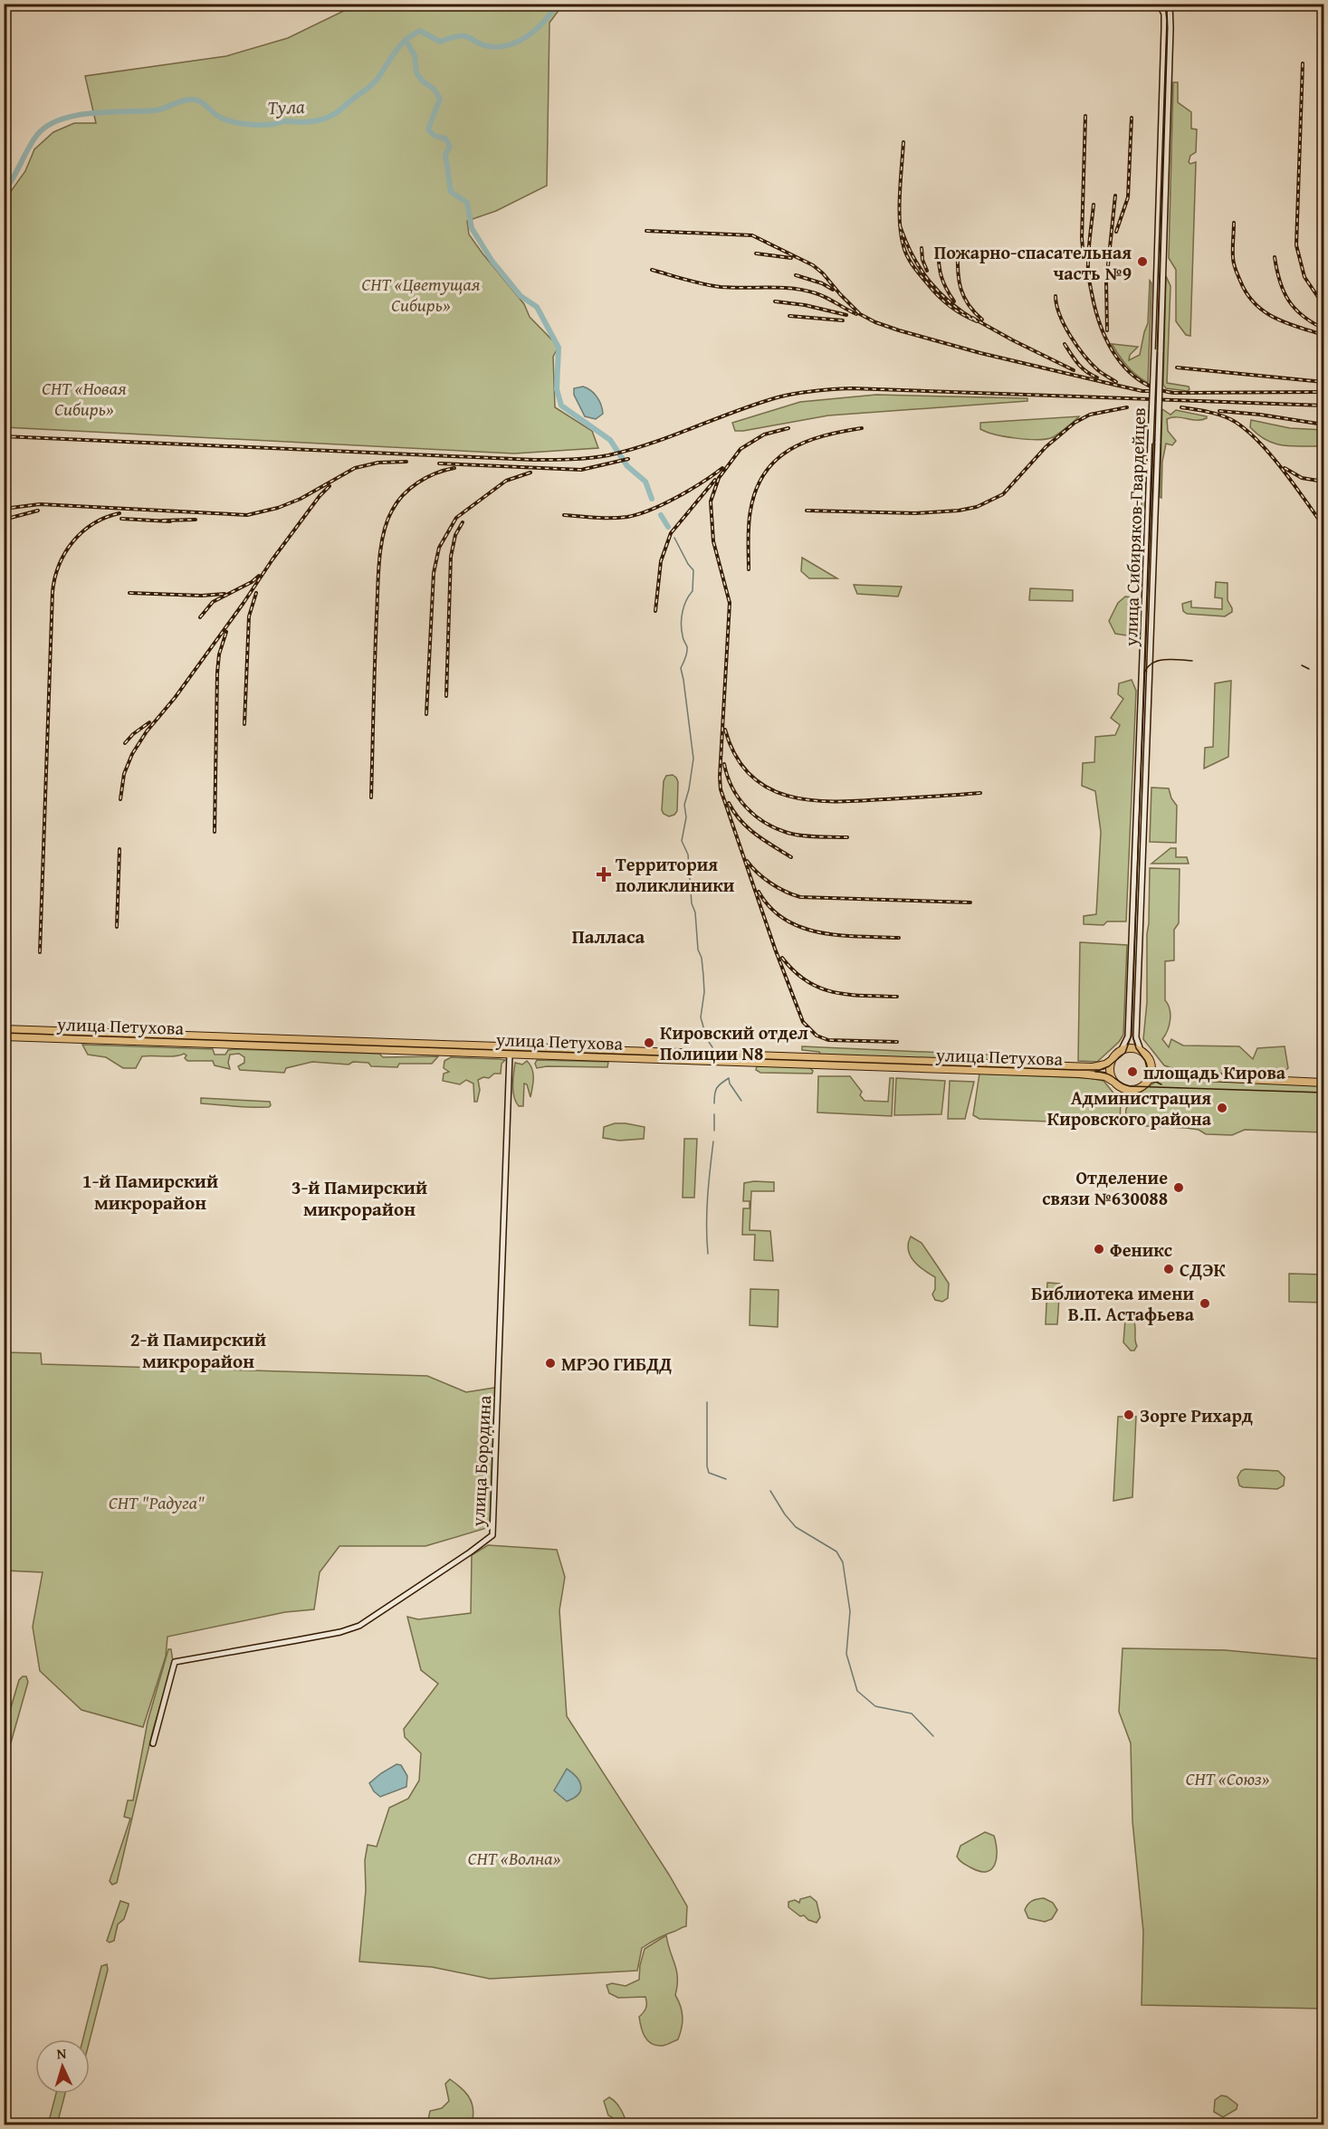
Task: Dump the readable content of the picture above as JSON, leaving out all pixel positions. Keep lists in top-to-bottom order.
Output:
{
  "streets": {
    "highway": ["улица Петухова"],
    "main road": ["улица Сибиряков-Гвардейцев", "улица Бородина"]
  },
  "crossings": [
    ["улица Сибиряков-Гвардейцев", "улица Петухова"],
    ["улица Петухова", "улица Бородина"]
  ],
  "districts": [
    "Палласа",
    "1-й Памирский микрорайон",
    "3-й Памирский микрорайон",
    "2-й Памирский микрорайон"
  ],
  "water": ["Тула"],
  "parks": [
    "СНТ «Цветущая Сибирь»",
    "СНТ «Новая Сибирь»",
    "СНТ \"Радуга\"",
    "СНТ «Союз»",
    "СНТ «Волна»"
  ],
  "places": {
    "other": [
      "Пожарно-спасательная часть №9",
      "Кировский отдел Полиции N8",
      "площадь Кирова",
      "Администрация Кировского района",
      "Отделение связи №630088",
      "Феникс",
      "СДЭК",
      "Библиотека имени В.П. Астафьева",
      "МРЭО ГИБДД",
      "Зорге Рихард"
    ],
    "health": ["Территория поликлиники"]
  },
  "north": "top"
}
